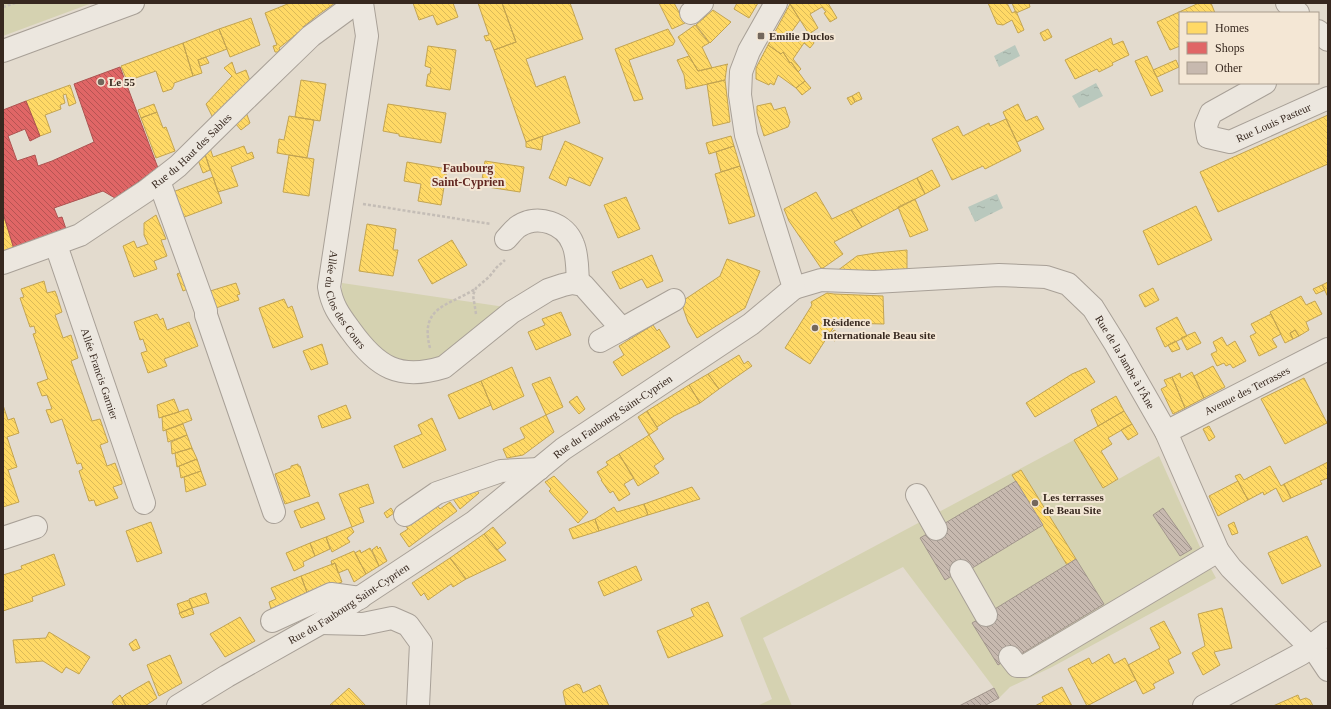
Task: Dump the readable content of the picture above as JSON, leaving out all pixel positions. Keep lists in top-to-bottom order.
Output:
{
  "streets": {
    "street": [
      "Rue Louis Pasteur",
      "Rue du Haut des Sables",
      "Allée du Clos des Cours",
      "Rue de la Jambe à l'Âne",
      "Allée Francis Garnier",
      "Avenue des Terrasses",
      "Rue du Faubourg Saint-Cyprien"
    ]
  },
  "crossings": [
    ["Rue du Haut des Sables", "Allée Francis Garnier"],
    ["Rue de la Jambe à l'Âne", "Avenue des Terrasses"],
    ["Rue de la Jambe à l'Âne", "Rue du Faubourg Saint-Cyprien"]
  ],
  "districts": ["Faubourg Saint-Cyprien"],
  "places": {
    "transit": ["Emilie Duclos"],
    "other": ["Le 55", "Résidence Internationale Beau site", "Les terrasses de Beau Site"]
  },
  "legend": ["Homes", "Shops", "Other"]
}
